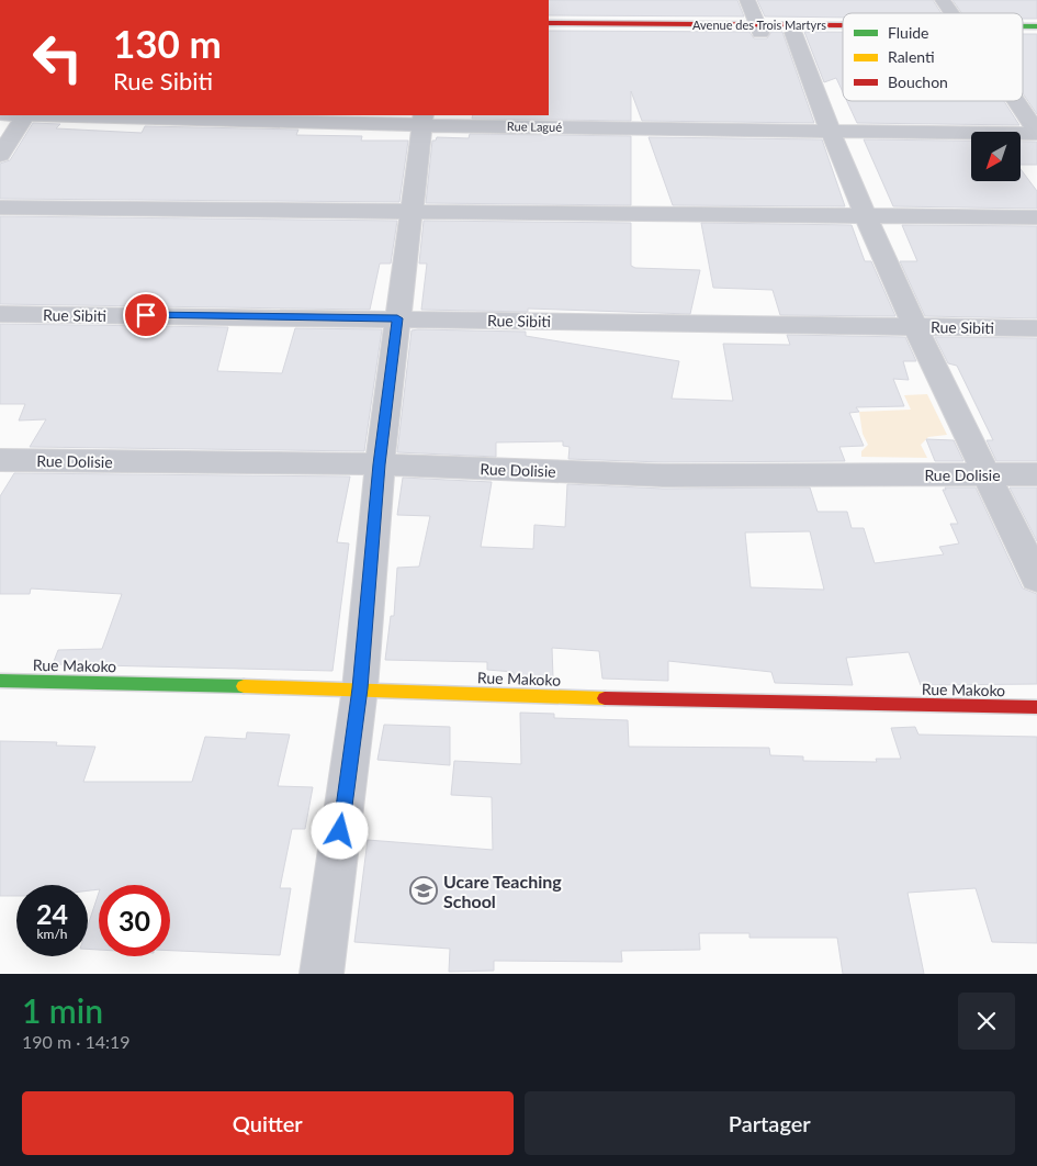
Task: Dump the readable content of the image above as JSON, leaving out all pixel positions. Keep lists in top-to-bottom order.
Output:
{
  "streets": {
    "main road": ["Avenue des Trois Martyrs", "Rue Makoko"],
    "street": ["Rue Lagué", "Rue Sibiti", "Rue Dolisie"]
  },
  "places": {
    "school or university": ["Ucare Teaching School"]
  },
  "legend": ["Fluide", "Ralenti", "Bouchon"],
  "north": "bottom left",
  "page": {
    "turn": ["130 m", "Rue Sibiti"],
    "speed": "24 km/h",
    "limit": "30",
    "heading": ["1 min", "190 m · 14:19"],
    "buttons": ["Quitter", "Partager"]
  }
}
